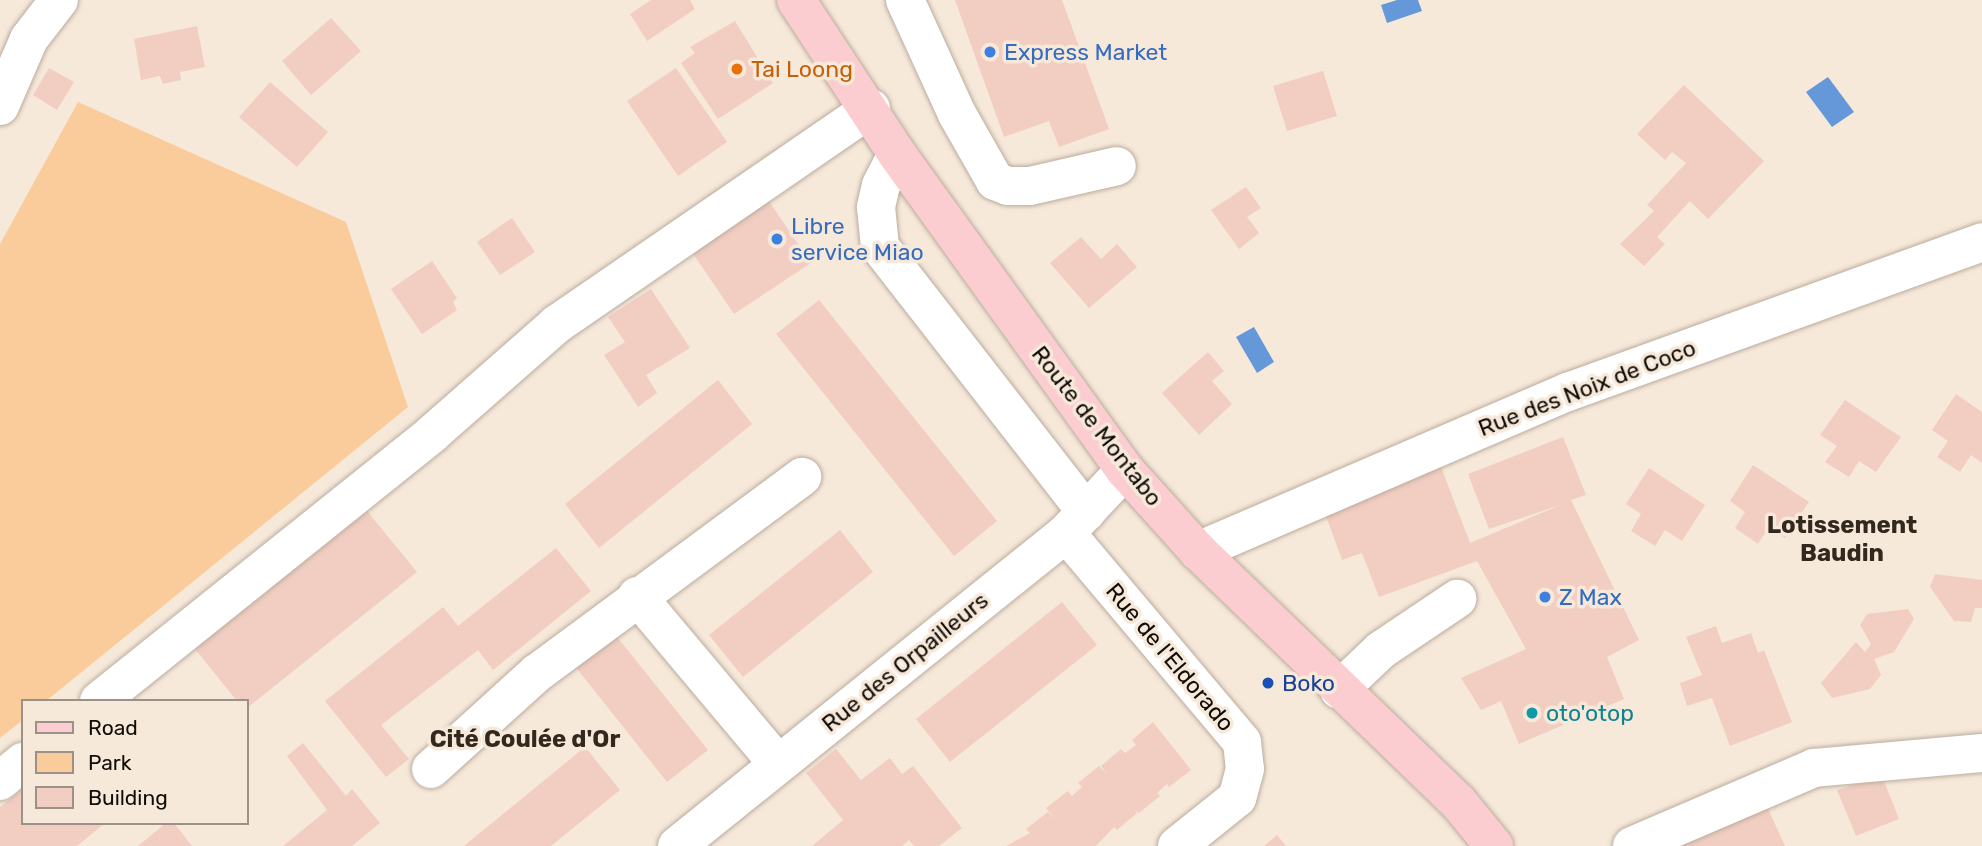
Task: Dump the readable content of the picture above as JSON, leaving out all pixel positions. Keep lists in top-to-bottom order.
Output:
{
  "streets": {
    "main road": ["Route de Montabo"],
    "street": ["Rue des Noix de Coco", "Rue de l'Eldorado", "Rue des Orpailleurs"]
  },
  "crossings": [
    ["Rue des Noix de Coco", "Route de Montabo"],
    ["Route de Montabo", "Rue de l'Eldorado"],
    ["Route de Montabo", "Rue des Orpailleurs"],
    ["Rue de l'Eldorado", "Rue des Orpailleurs"]
  ],
  "districts": ["Lotissement Baudin", "Cité Coulée d'Or"],
  "places": [
    "Express Market",
    "Tai Loong",
    "Libre service Miao",
    "Z Max",
    "Boko",
    "oto'otop"
  ],
  "legend": ["Road", "Park", "Building"]
}
